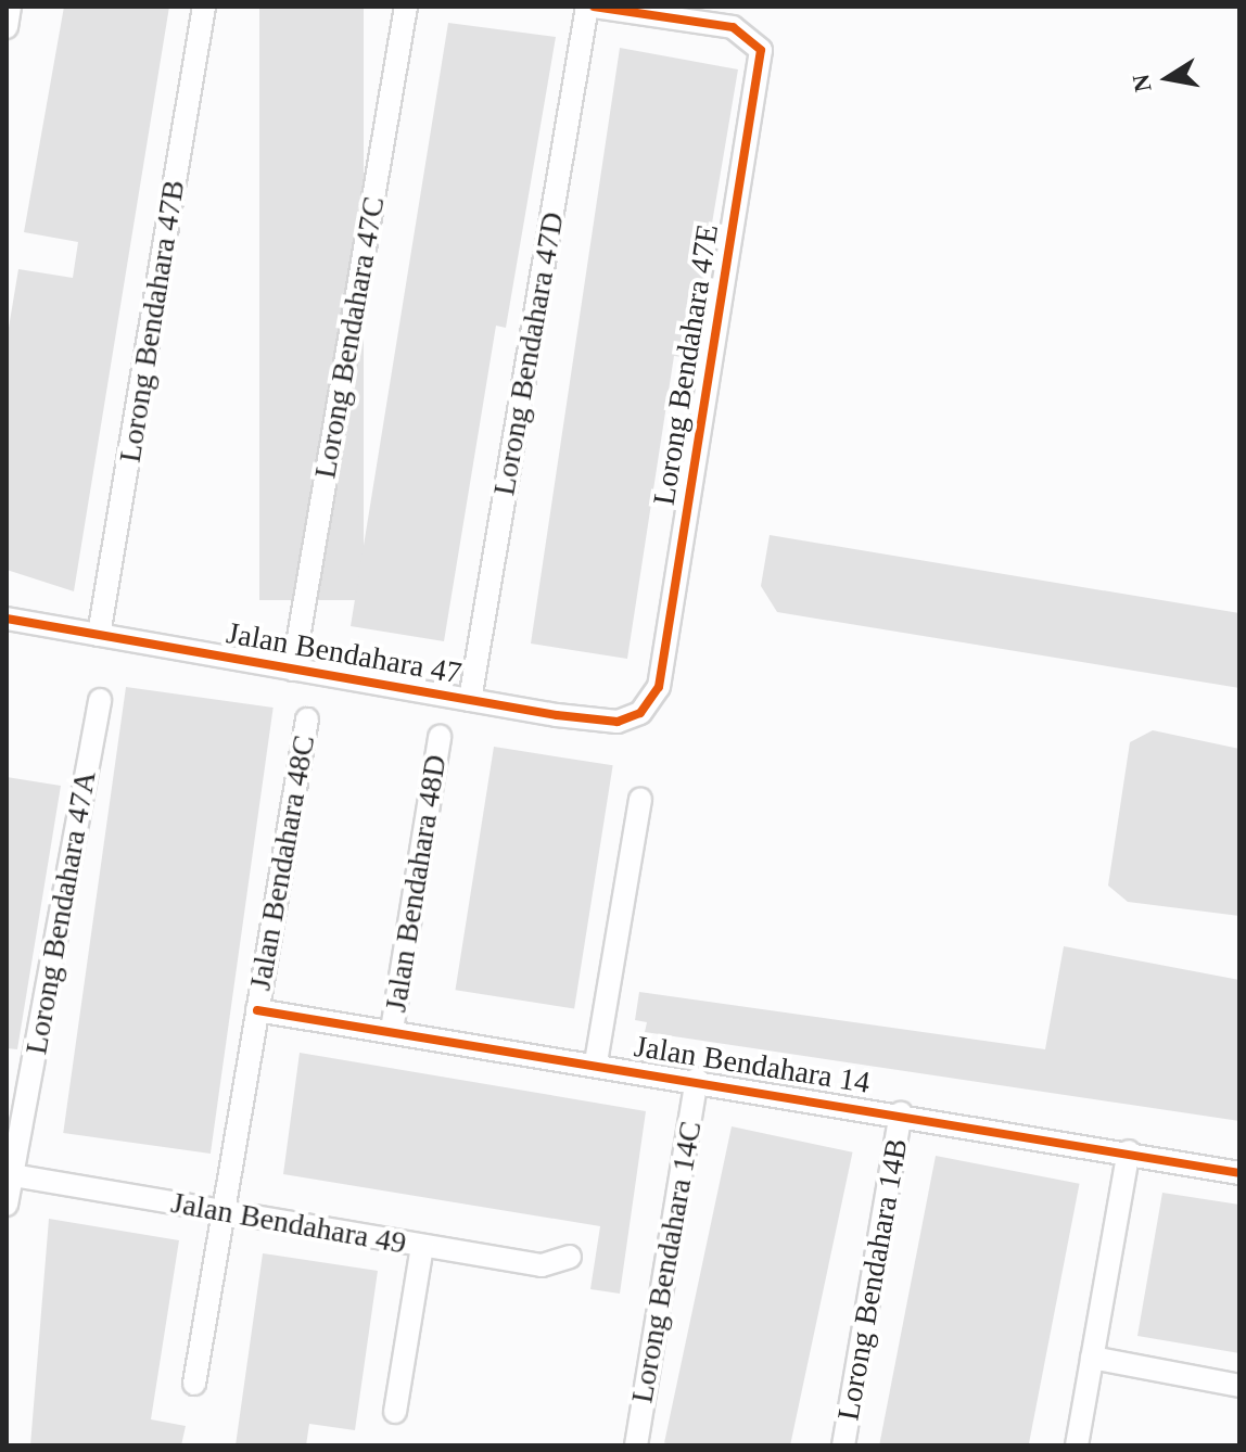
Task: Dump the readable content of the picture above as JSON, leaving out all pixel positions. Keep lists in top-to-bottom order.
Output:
{
  "streets": {
    "street": [
      "Lorong Bendahara 47B",
      "Lorong Bendahara 47C",
      "Lorong Bendahara 47D",
      "Lorong Bendahara 47E",
      "Jalan Bendahara 47",
      "Jalan Bendahara 48C",
      "Jalan Bendahara 48D",
      "Lorong Bendahara 47A",
      "Jalan Bendahara 14",
      "Jalan Bendahara 49",
      "Lorong Bendahara 14C",
      "Lorong Bendahara 14B"
    ]
  },
  "crossings": [
    ["Lorong Bendahara 47B", "Jalan Bendahara 47"],
    ["Lorong Bendahara 47C", "Jalan Bendahara 47"],
    ["Lorong Bendahara 47D", "Lorong Bendahara 47E"],
    ["Lorong Bendahara 47D", "Jalan Bendahara 47"],
    ["Lorong Bendahara 47E", "Jalan Bendahara 47"],
    ["Jalan Bendahara 48C", "Jalan Bendahara 14"],
    ["Jalan Bendahara 48C", "Jalan Bendahara 49"],
    ["Jalan Bendahara 48D", "Jalan Bendahara 14"],
    ["Lorong Bendahara 47A", "Jalan Bendahara 49"],
    ["Jalan Bendahara 14", "Lorong Bendahara 14C"],
    ["Jalan Bendahara 14", "Lorong Bendahara 14B"]
  ],
  "north": "left"
}
